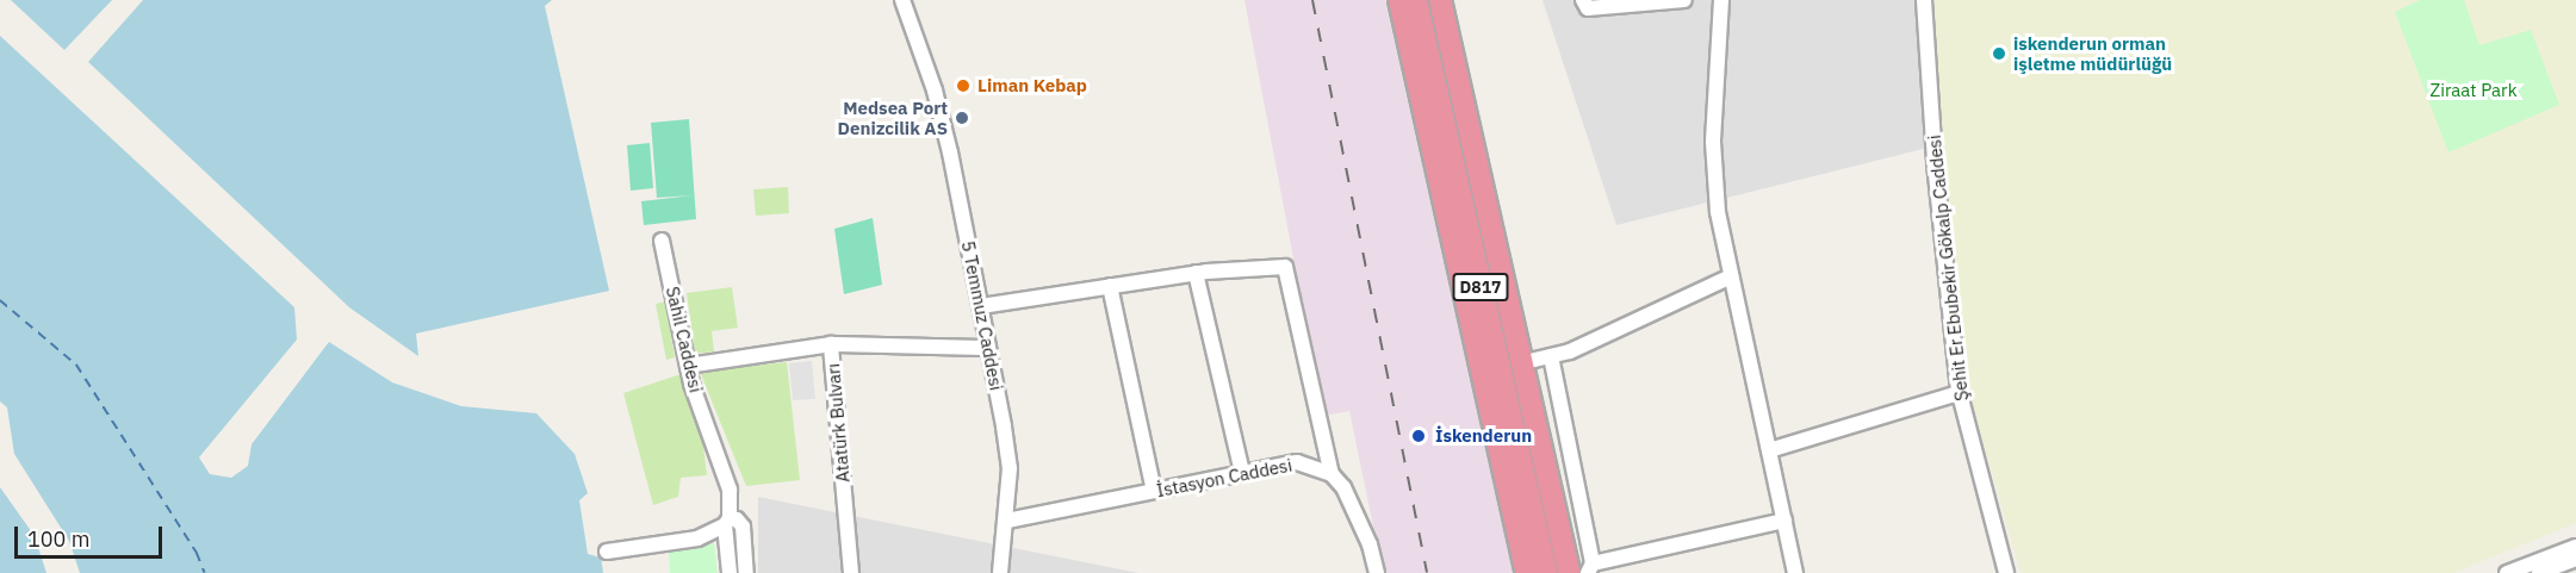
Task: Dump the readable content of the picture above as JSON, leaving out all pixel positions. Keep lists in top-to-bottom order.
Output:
{
  "streets": {
    "highway": ["D817"],
    "street": [
      "Şehit Er Ebubekir Gökalp Caddesi",
      "5 Temmuz Caddesi",
      "Sahil Caddesi",
      "Atatürk Bulvarı",
      "İstasyon Caddesi"
    ]
  },
  "crossings": [
    ["5 Temmuz Caddesi", "Atatürk Bulvarı"],
    ["5 Temmuz Caddesi", "İstasyon Caddesi"]
  ],
  "parks": ["Ziraat Park"],
  "places": [
    "iskenderun orman işletme müdürlüğü",
    "Liman Kebap",
    "Medsea Port Denizcilik AS",
    "İskenderun"
  ],
  "scale_bar": "100 m"
}
